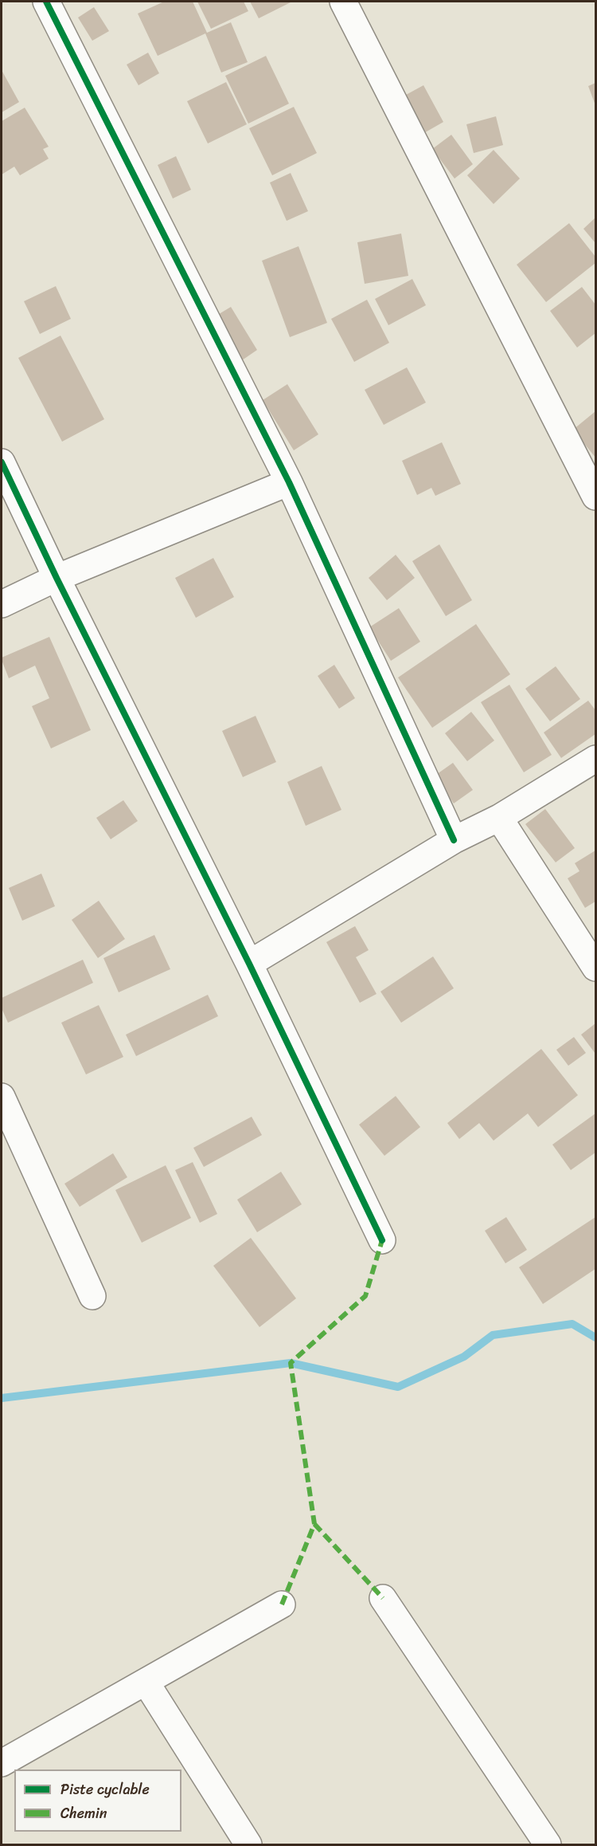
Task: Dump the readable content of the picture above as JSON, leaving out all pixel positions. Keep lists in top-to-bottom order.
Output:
{
  "legend": ["Piste cyclable", "Chemin"]
}
